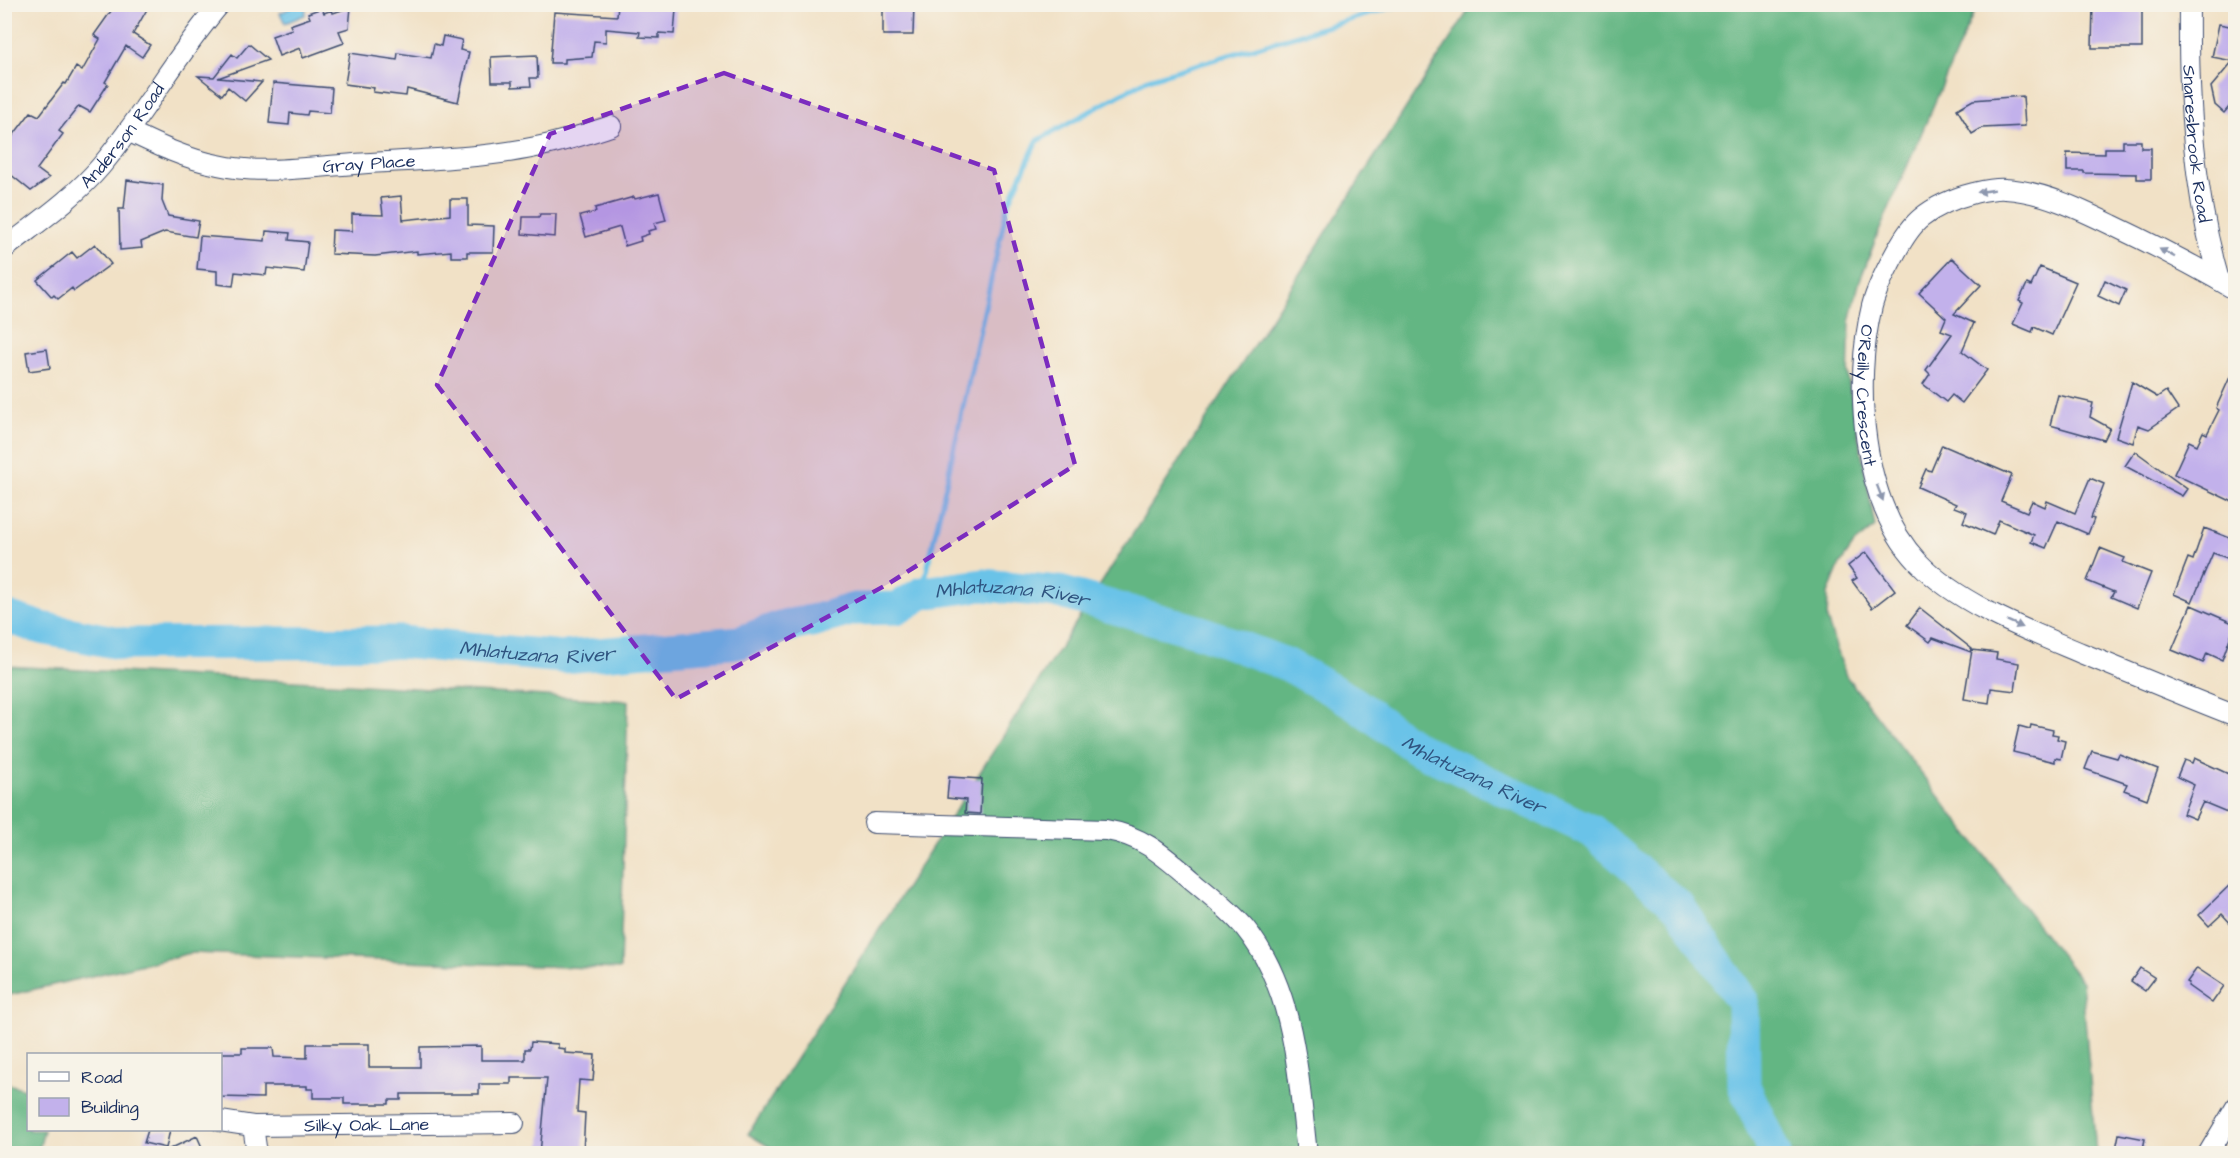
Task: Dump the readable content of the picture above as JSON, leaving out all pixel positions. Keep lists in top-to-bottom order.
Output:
{
  "streets": {
    "street": [
      "Anderson Road",
      "Snaresbrook Road",
      "Gray Place",
      "O'Reilly Crescent",
      "Silky Oak Lane"
    ]
  },
  "crossings": [
    ["Anderson Road", "Gray Place"],
    ["Snaresbrook Road", "O'Reilly Crescent"]
  ],
  "water": ["Mhlatuzana River"],
  "legend": ["Road", "Building"]
}
